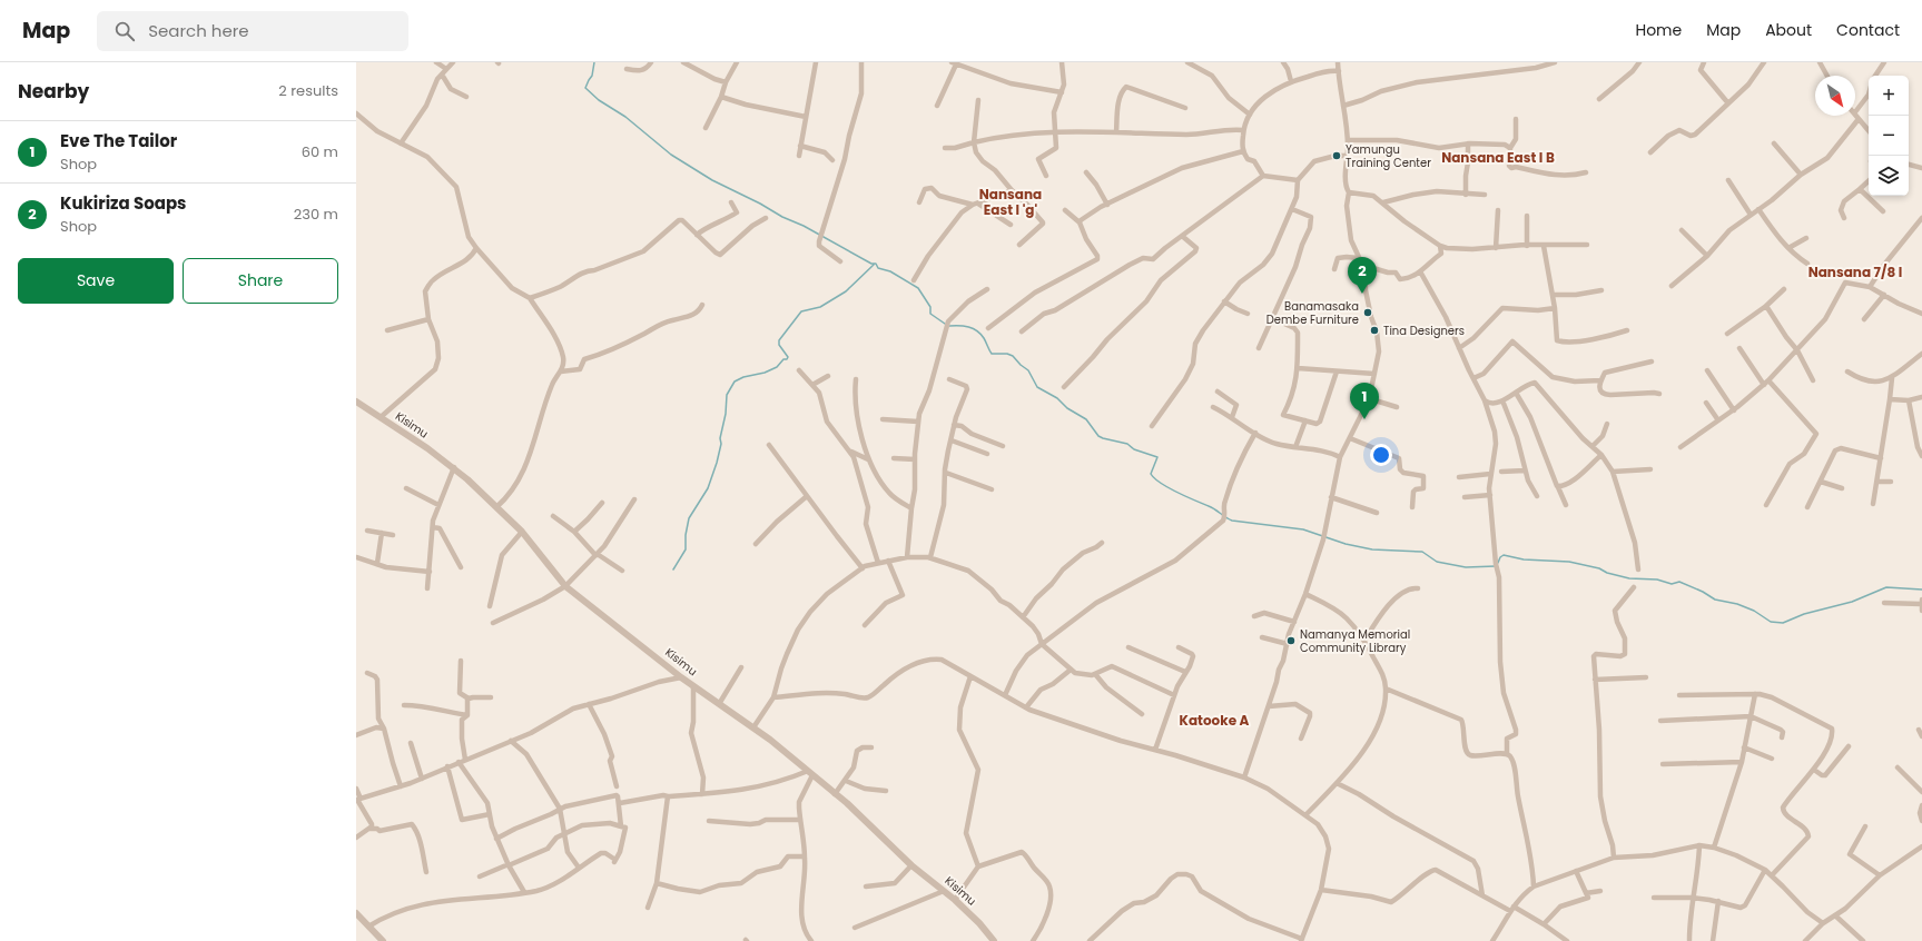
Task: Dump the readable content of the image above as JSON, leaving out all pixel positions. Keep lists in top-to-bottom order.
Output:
{
  "streets": {
    "street": ["Kisimu"]
  },
  "districts": [
    "Nansana East I B",
    "Nansana East I 'g'",
    "Nansana 7/8 I",
    "Katooke A"
  ],
  "places": [
    "Yamungu Training Center",
    "Banamasaka Dembe Furniture",
    "Tina Designers",
    "Namanya Memorial Community Library"
  ],
  "north": "bottom right",
  "page": {
    "header": "Map",
    "search": "Search here",
    "nav": [
      "Home",
      "Map",
      "About",
      "Contact"
    ],
    "heading": ["Nearby", "2 results"],
    "map_buttons": ["+", "−"],
    "list": [
      {
        "mark": "1",
        "name": "Eve The Tailor",
        "note": "Shop",
        "value": "60 m"
      },
      {
        "mark": "2",
        "name": "Kukiriza Soaps",
        "note": "Shop",
        "value": "230 m"
      }
    ],
    "buttons": ["Save", "Share"],
    "pins": ["2", "1"]
  }
}
